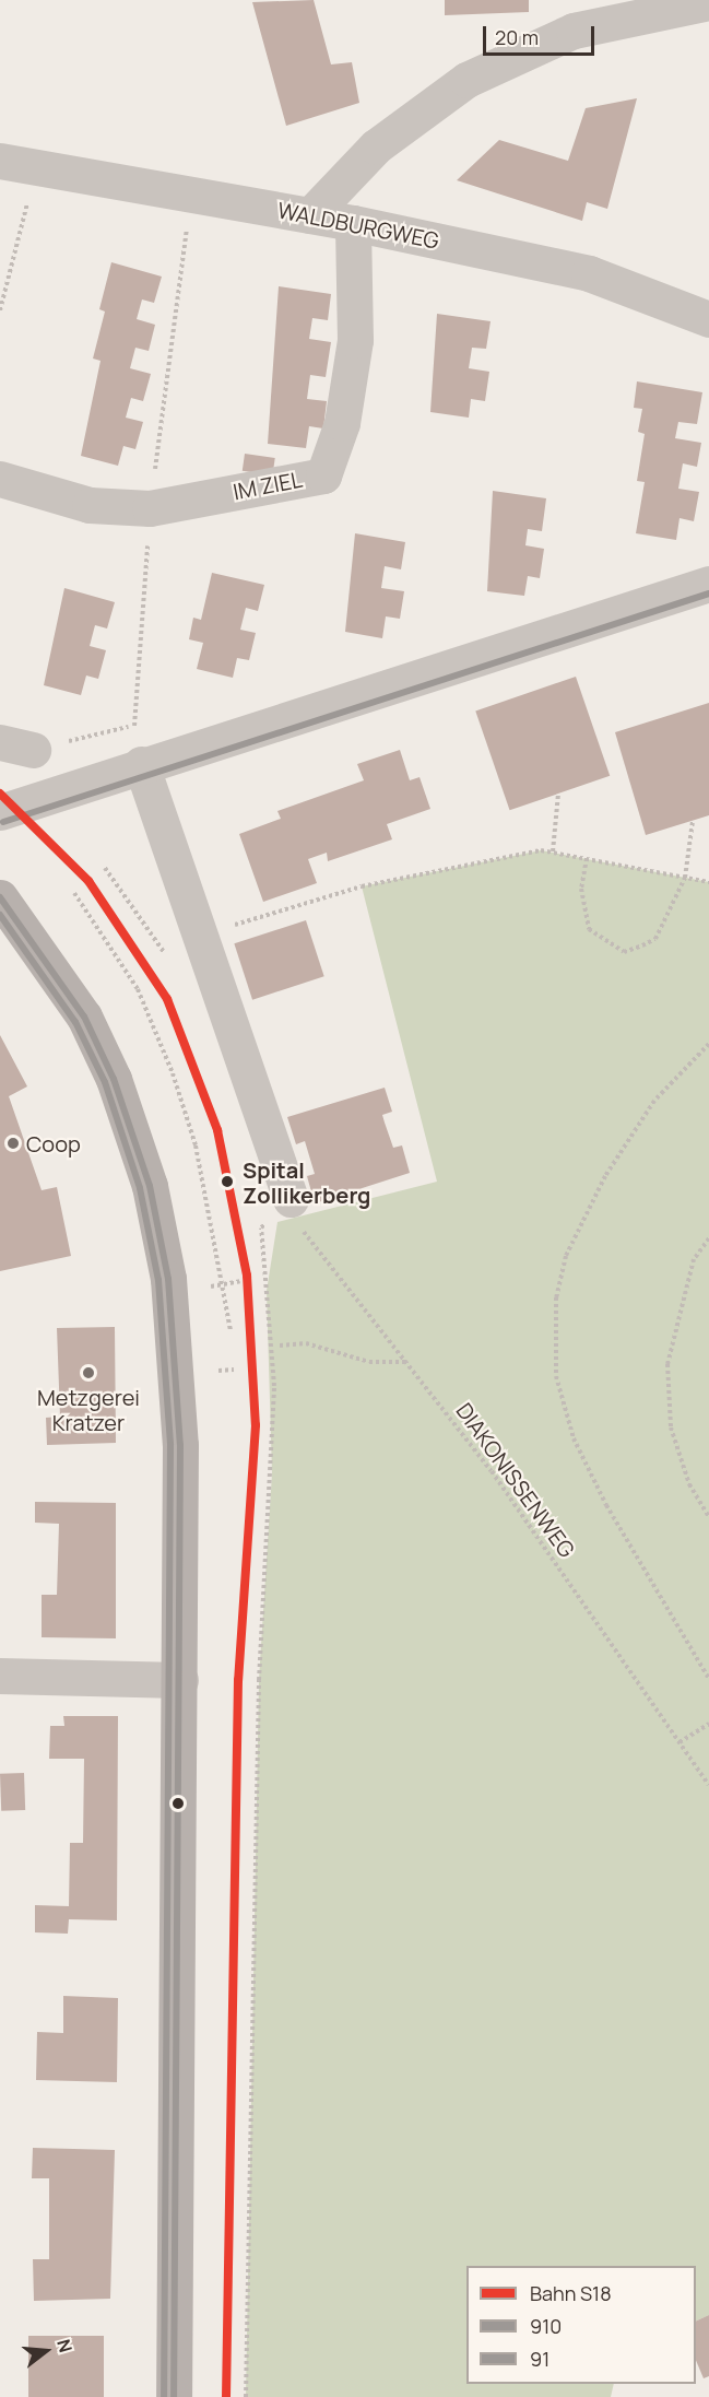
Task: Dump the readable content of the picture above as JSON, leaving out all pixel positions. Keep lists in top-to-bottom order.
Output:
{
  "streets": {
    "street": ["WALDBURGWEG", "IM ZIEL"],
    "path": ["DIAKONISSENWEG"]
  },
  "crossings": [
    ["WALDBURGWEG", "IM ZIEL"]
  ],
  "places": ["Coop", "Spital Zollikerberg", "Metzgerei Kratzer"],
  "lines": ["transit line 91", "rail line S18", "transit line 910"],
  "legend": ["Bahn S18", "910", "91"],
  "scale_bar": "20 m",
  "north": "right"
}
